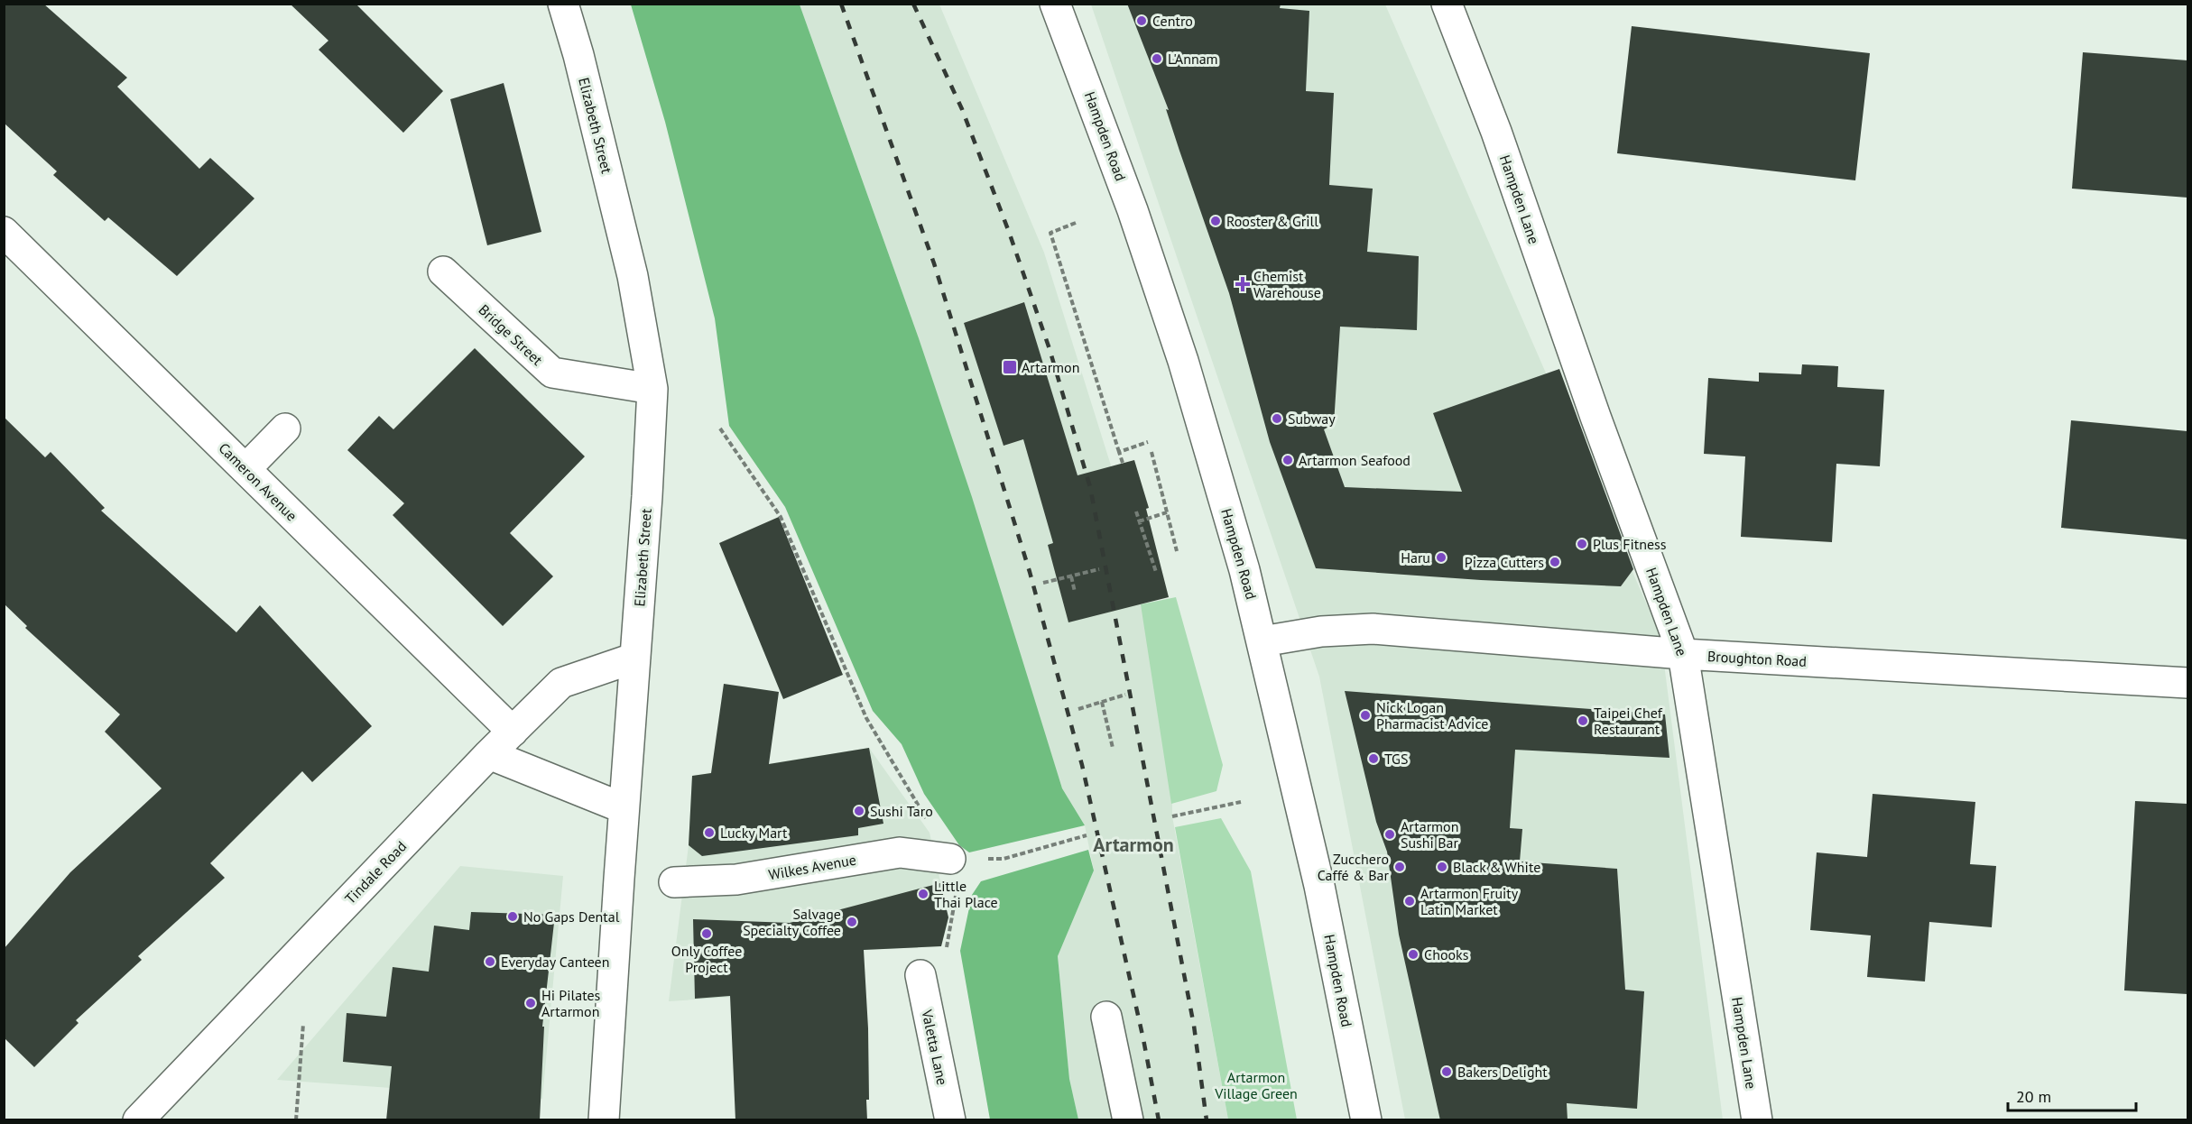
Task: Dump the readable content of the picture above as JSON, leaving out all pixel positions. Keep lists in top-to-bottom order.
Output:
{
  "streets": {
    "street": [
      "Elizabeth Street",
      "Hampden Road",
      "Hampden Lane",
      "Bridge Street",
      "Cameron Avenue",
      "Broughton Road",
      "Wilkes Avenue",
      "Tindale Road",
      "Valetta Lane"
    ]
  },
  "crossings": [
    ["Elizabeth Street", "Bridge Street"],
    ["Elizabeth Street", "Tindale Road"],
    ["Hampden Road", "Broughton Road"],
    ["Hampden Lane", "Broughton Road"],
    ["Cameron Avenue", "Tindale Road"]
  ],
  "districts": ["Artarmon"],
  "parks": ["Artarmon Village Green"],
  "places": {
    "other": [
      "Centro",
      "L'Annam",
      "Rooster & Grill",
      "Subway",
      "Artarmon Seafood",
      "Plus Fitness",
      "Haru",
      "Pizza Cutters",
      "Nick Logan Pharmacist Advice",
      "Taipei Chef Restaurant",
      "TGS",
      "Sushi Taro",
      "Lucky Mart",
      "Artarmon Sushi Bar",
      "Zucchero Caffé & Bar",
      "Black & White",
      "Little Thai Place",
      "Artarmon Fruity Latin Market",
      "No Gaps Dental",
      "Salvage Specialty Coffee",
      "Only Coffee Project",
      "Chooks",
      "Everyday Canteen",
      "Hi Pilates Artarmon",
      "Bakers Delight"
    ],
    "health": ["Chemist Warehouse"],
    "transit": ["Artarmon"]
  },
  "scale_bar": "20 m"
}
